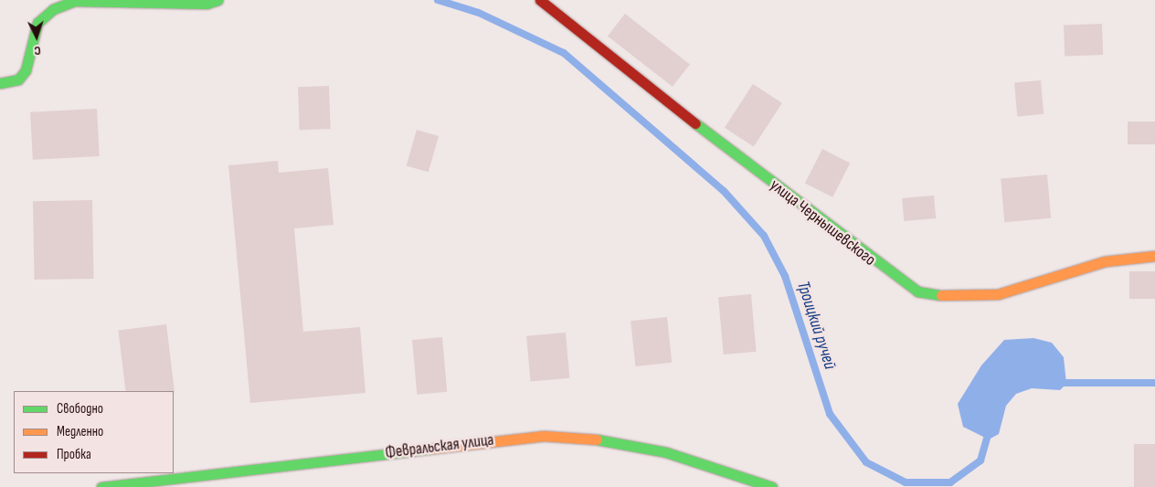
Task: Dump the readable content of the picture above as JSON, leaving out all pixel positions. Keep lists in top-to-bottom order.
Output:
{
  "streets": {
    "street": ["улица Чернышевского", "Февральская улица"]
  },
  "water": ["Троицкий ручей"],
  "legend": ["Свободно", "Медленно", "Пробка"],
  "north": "bottom"
}
